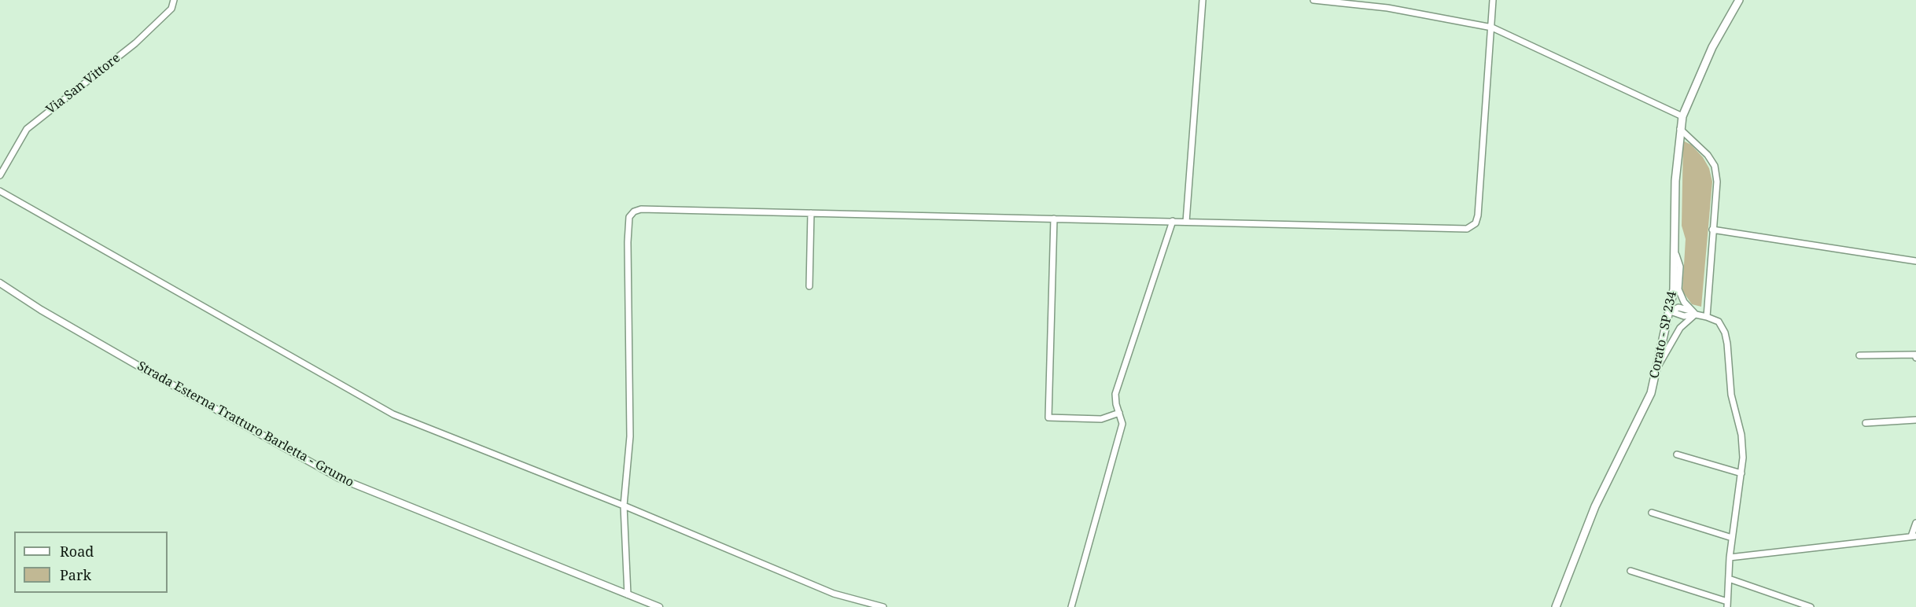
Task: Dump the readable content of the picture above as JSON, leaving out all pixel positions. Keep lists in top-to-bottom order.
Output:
{
  "streets": {
    "main road": ["Corato - SP 234"],
    "street": ["Via San Vittore", "Strada Esterna Tratturo Barletta - Grumo"]
  },
  "legend": ["Road", "Park"]
}
